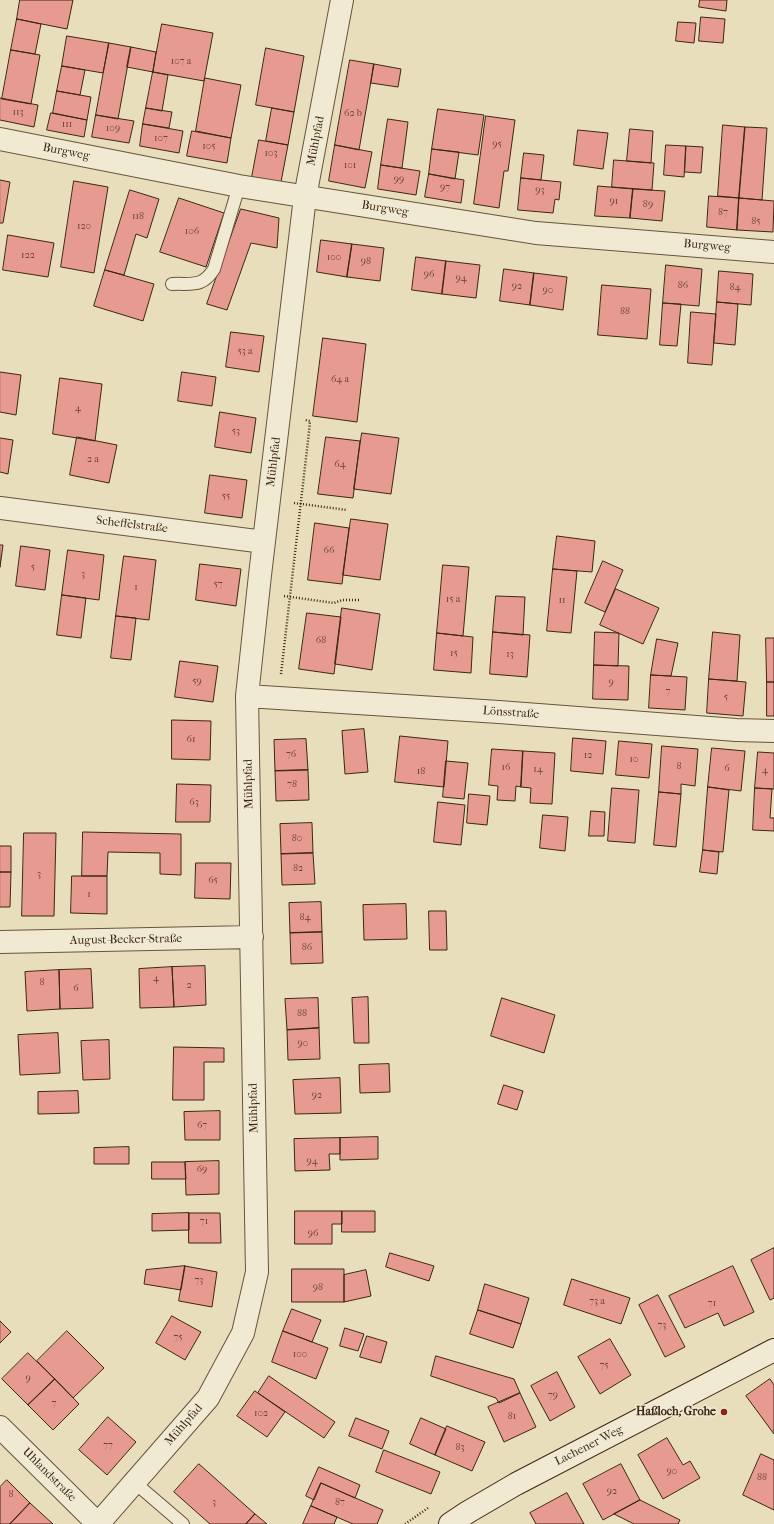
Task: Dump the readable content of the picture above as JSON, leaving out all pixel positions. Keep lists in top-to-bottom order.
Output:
{
  "streets": {
    "street": [
      "Mühlpfad",
      "Burgweg",
      "Scheffelstraße",
      "Lönsstraße",
      "August-Becker-Straße",
      "Lachener Weg",
      "Uhlandstraße"
    ]
  },
  "crossings": [
    ["Mühlpfad", "Burgweg"],
    ["Mühlpfad", "Scheffelstraße"],
    ["Mühlpfad", "Lönsstraße"],
    ["Mühlpfad", "August-Becker-Straße"],
    ["Mühlpfad", "Uhlandstraße"]
  ],
  "places": ["Haßloch, Grohe"],
  "house_numbers": [
    "107 a",
    "113",
    "62 b",
    "111",
    "109",
    "107",
    "95",
    "105",
    "103",
    "101",
    "99",
    "97",
    "93",
    "91",
    "89",
    "87",
    "118",
    "85",
    "120",
    "106",
    "122",
    "100",
    "98",
    "96",
    "94",
    "86",
    "92",
    "84",
    "90",
    "88",
    "53 a",
    "64 a",
    "4",
    "53",
    "2 a",
    "64",
    "55",
    "66",
    "5",
    "3",
    "57",
    "1",
    "15 a",
    "11",
    "68",
    "15",
    "13",
    "59",
    "9",
    "7",
    "5",
    "61",
    "76",
    "12",
    "10",
    "8",
    "16",
    "6",
    "14",
    "4",
    "18",
    "78",
    "63",
    "80",
    "82",
    "3",
    "65",
    "1",
    "84",
    "86",
    "4",
    "8",
    "2",
    "6",
    "88",
    "90",
    "92",
    "67",
    "94",
    "69",
    "71",
    "96",
    "73",
    "98",
    "73 a",
    "71",
    "73",
    "75",
    "100",
    "75",
    "9",
    "79",
    "7",
    "102",
    "81",
    "77",
    "83",
    "90",
    "88",
    "92",
    "8",
    "3",
    "87"
  ]
}
